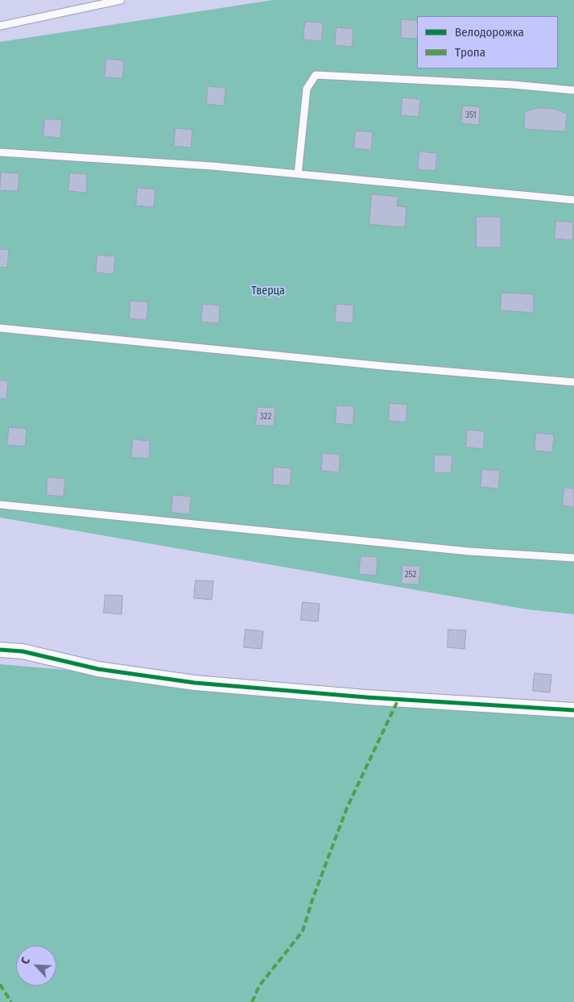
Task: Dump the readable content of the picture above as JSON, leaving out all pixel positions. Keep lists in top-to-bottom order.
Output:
{
  "parks": ["Тверца"],
  "house_numbers": ["351", "322", "252"],
  "legend": ["Велодорожка", "Тропа"],
  "north": "top left"
}
